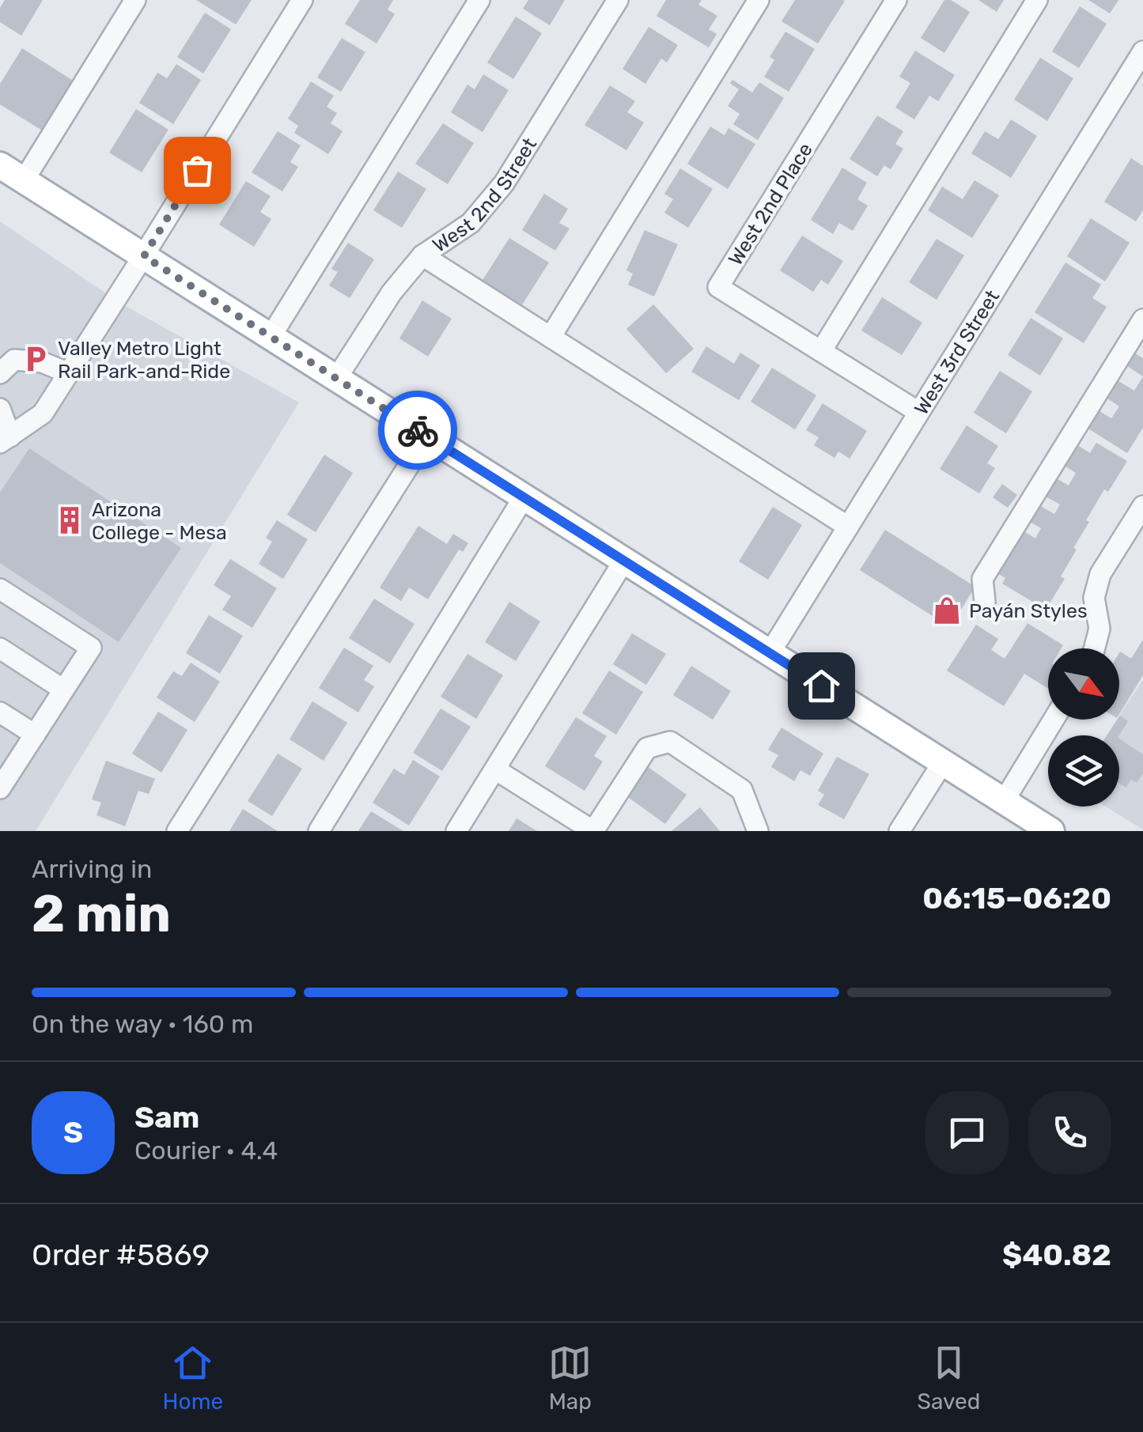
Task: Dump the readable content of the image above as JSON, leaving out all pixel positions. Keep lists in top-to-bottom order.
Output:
{
  "streets": {
    "street": ["West 2nd Street", "West 2nd Place", "West 3rd Street"]
  },
  "crossings": [
    ["West 2nd Place", "West 3rd Street"]
  ],
  "places": {
    "parking": ["Valley Metro Light Rail Park-and-Ride"],
    "building": ["Arizona College - Mesa"],
    "shop": ["Payán Styles"]
  },
  "north": "bottom right",
  "page": {
    "heading": ["2 min", "Arriving in", "06:15–06:20"],
    "panel": [
      "Sam",
      "Courier · 4.4",
      "Order #5869",
      "$40.82"
    ],
    "bar": "On the way · 160 m",
    "round": "S",
    "tabs": ["Home", "Map", "Saved"]
  }
}
